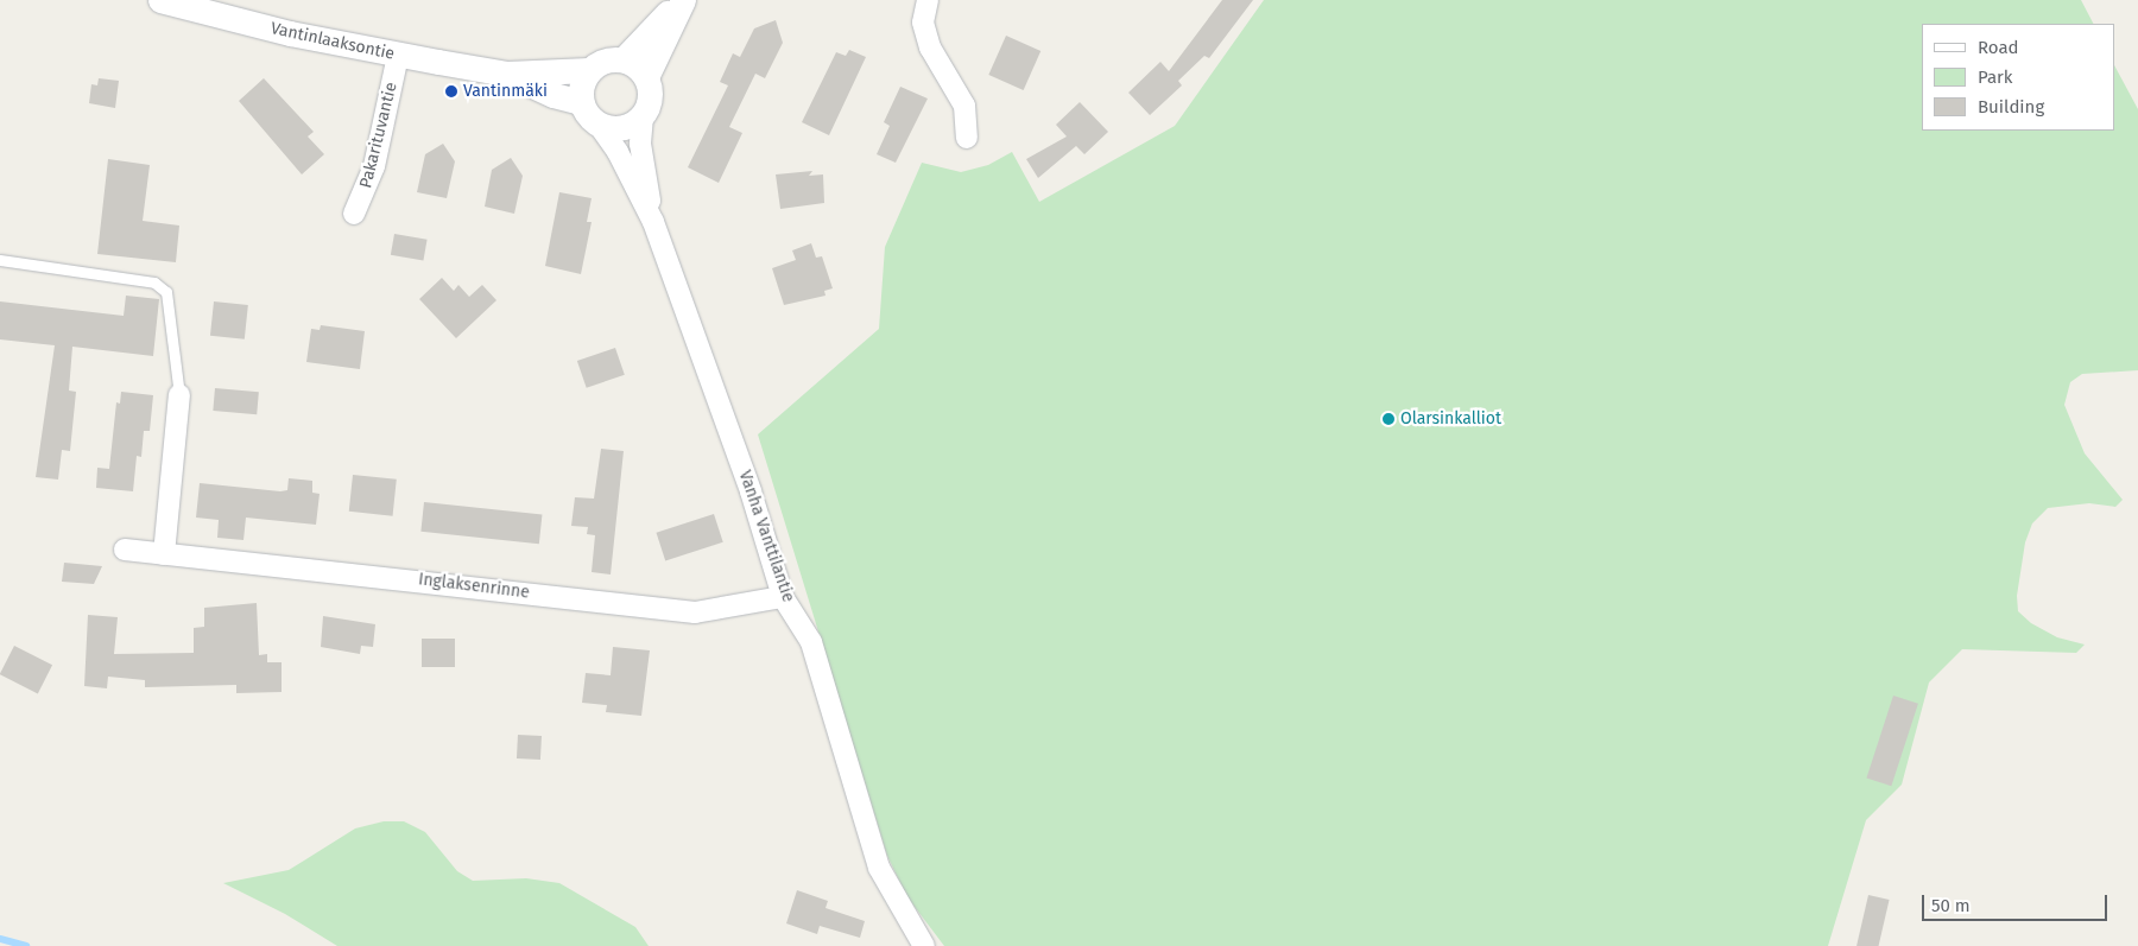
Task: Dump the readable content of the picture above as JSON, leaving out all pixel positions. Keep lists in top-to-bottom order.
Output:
{
  "streets": {
    "street": [
      "Vantinlaaksontie",
      "Pakarituvantie",
      "Vanha Vanttilantie",
      "Inglaksenrinne"
    ]
  },
  "crossings": [
    ["Vantinlaaksontie", "Pakarituvantie"],
    ["Vantinlaaksontie", "Vanha Vanttilantie"],
    ["Vanha Vanttilantie", "Inglaksenrinne"]
  ],
  "places": ["Vantinmäki", "Olarsinkalliot"],
  "legend": ["Road", "Park", "Building"],
  "scale_bar": "50 m"
}
